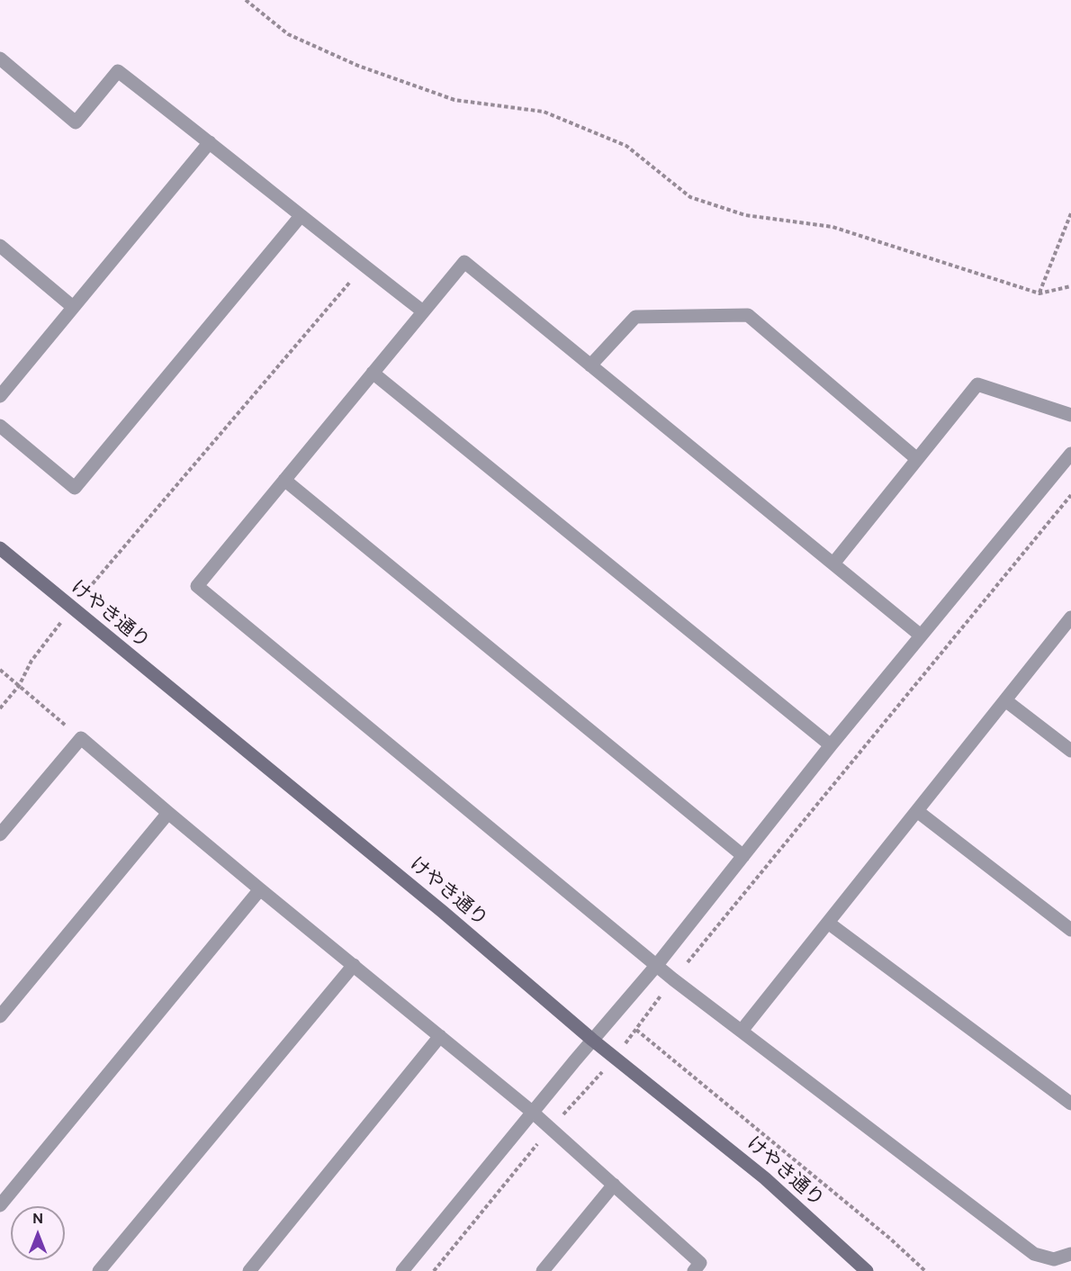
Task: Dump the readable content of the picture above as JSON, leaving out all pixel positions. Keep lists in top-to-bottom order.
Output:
{
  "streets": {
    "street": ["けやき通り"]
  },
  "north": "top"
}
